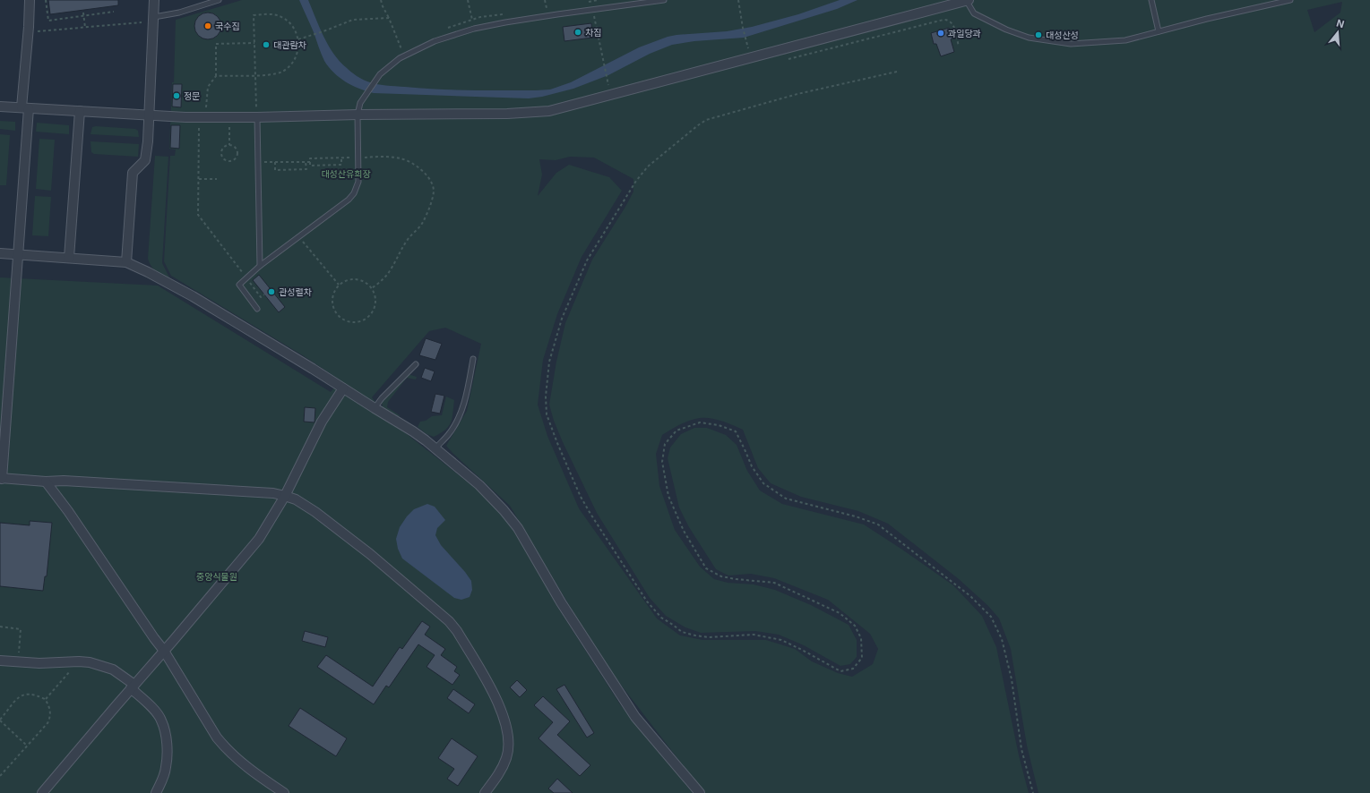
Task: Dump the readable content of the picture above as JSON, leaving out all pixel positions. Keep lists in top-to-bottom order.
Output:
{
  "parks": ["대성산유희장", "중앙식물원"],
  "places": [
    "국수집",
    "차집",
    "과일당과",
    "대성산성",
    "대관람차",
    "정문",
    "관성렬차"
  ],
  "north": "top"
}
